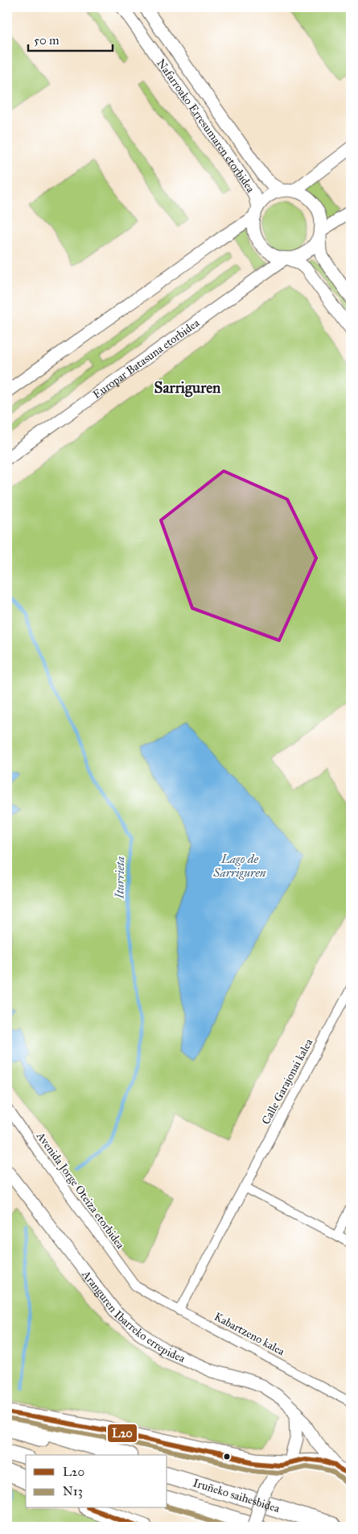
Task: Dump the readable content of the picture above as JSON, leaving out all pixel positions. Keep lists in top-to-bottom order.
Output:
{
  "streets": {
    "highway": ["Iruñeko saihesbidea"],
    "street": [
      "Nafarroako Erresumaren etorbidea",
      "Europar Batasuna etorbidea",
      "Calle Garajonai kalea",
      "Avenida Jorge Oteiza etorbidea",
      "Aranguren Ibarreko errepidea",
      "Kabartzeno kalea"
    ]
  },
  "crossings": [
    ["Nafarroako Erresumaren etorbidea", "Europar Batasuna etorbidea"],
    ["Calle Garajonai kalea", "Kabartzeno kalea"],
    ["Avenida Jorge Oteiza etorbidea", "Kabartzeno kalea"]
  ],
  "districts": ["Sarriguren"],
  "water": ["Lago de Sarriguren", "Iturrieta"],
  "lines": ["transit line L20", "transit line N13"],
  "legend": ["L20", "N13"],
  "scale_bar": "50 m"
}
